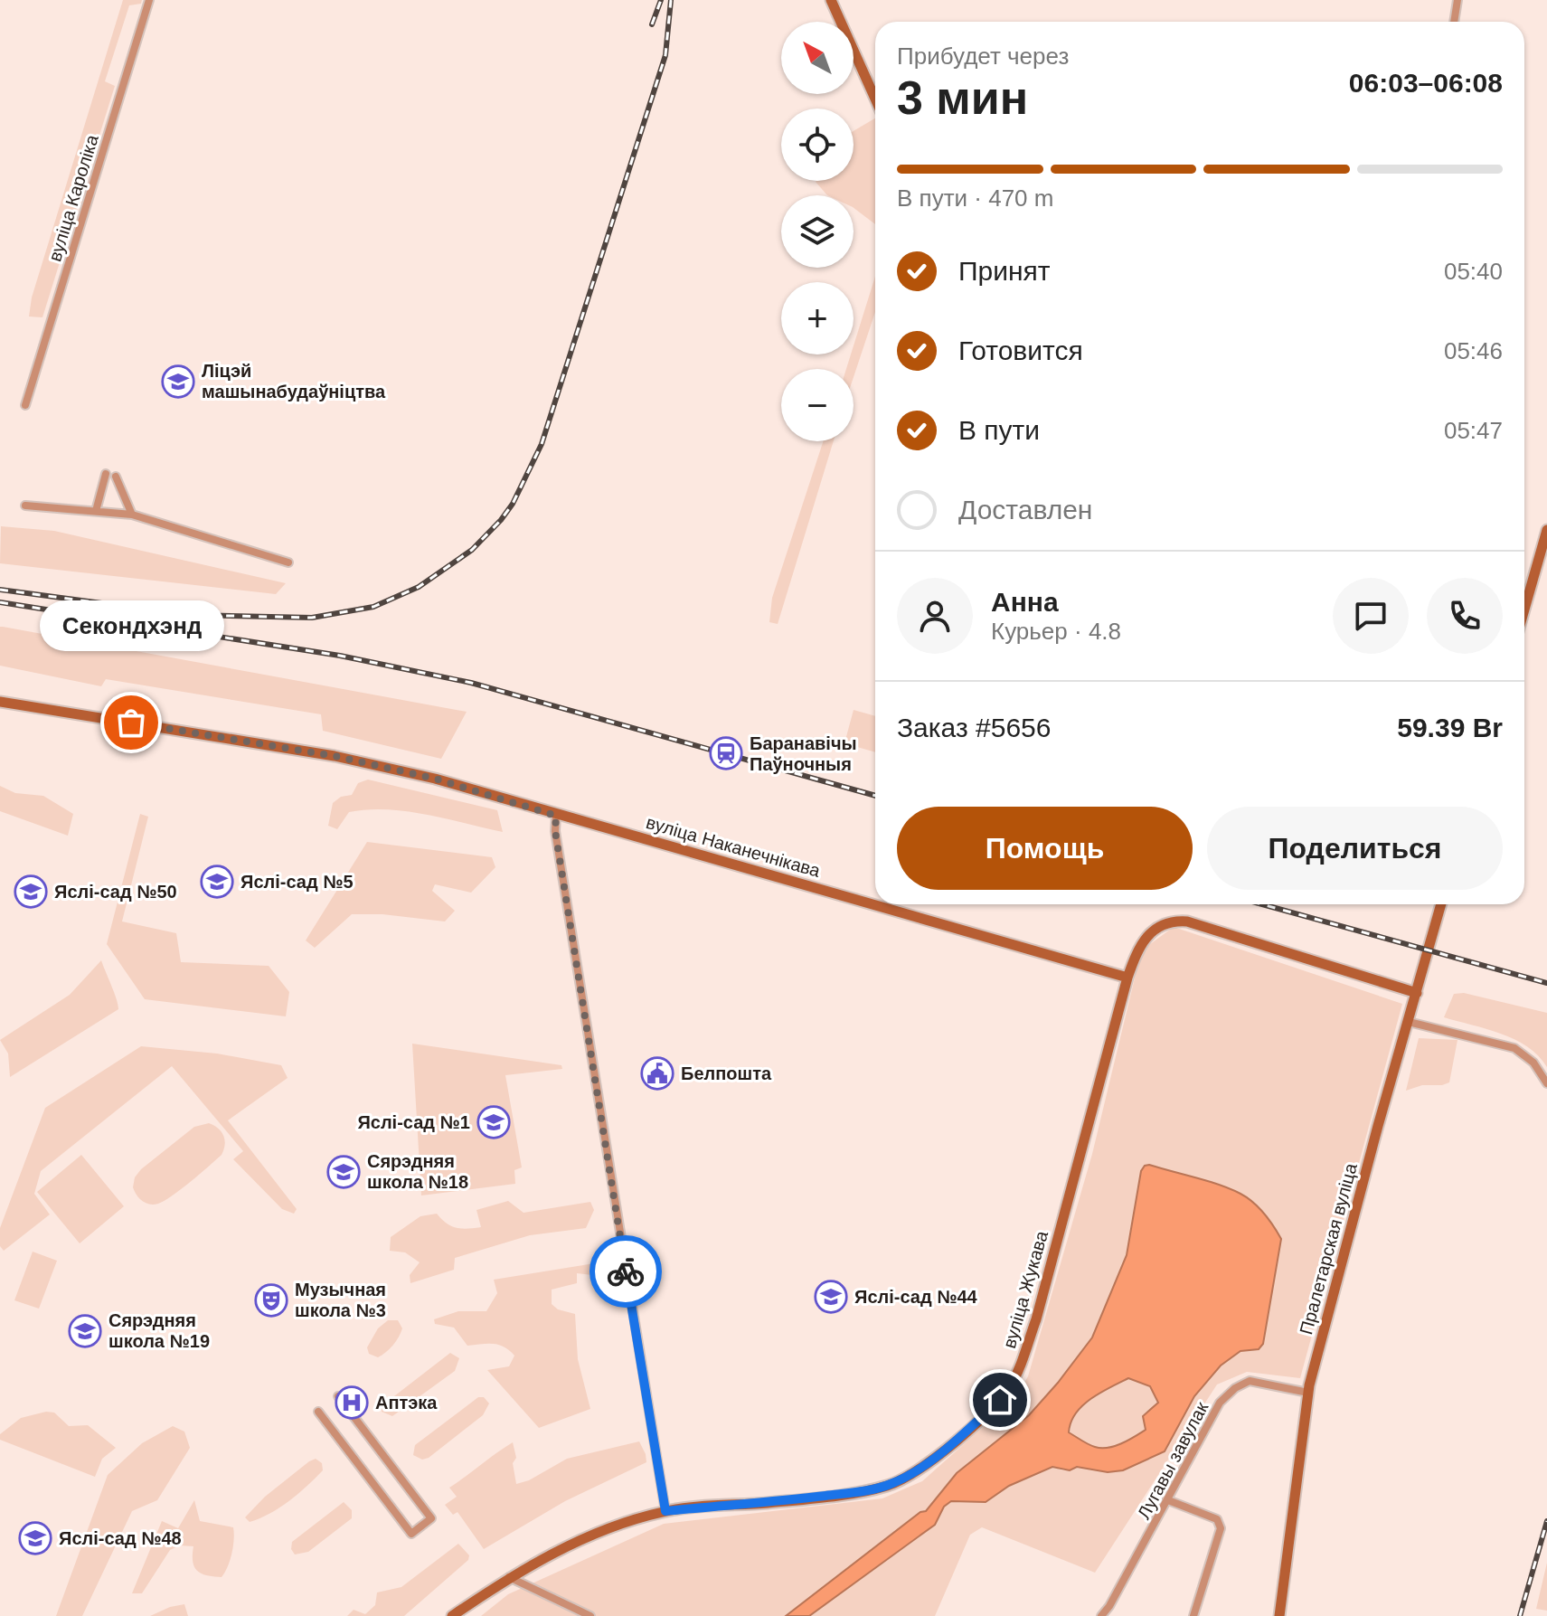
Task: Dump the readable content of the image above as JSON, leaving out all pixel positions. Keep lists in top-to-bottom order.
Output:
{
  "streets": {
    "main road": ["вуліца Наканечнікава", "Пралетарская вуліца", "вуліца Жукава"],
    "street": ["вуліца Кароліка", "Лугавы завулак"]
  },
  "crossings": [
    ["вуліца Наканечнікава", "вуліца Жукава"],
    ["Пралетарская вуліца", "Лугавы завулак"]
  ],
  "places": {
    "school or university": [
      "Ліцэй машынабудаўніцтва",
      "Яслі-сад №5",
      "Яслі-сад №50",
      "Яслі-сад №1",
      "Сярэдняя школа №18",
      "Яслі-сад №44",
      "Сярэдняя школа №19",
      "Яслі-сад №48"
    ],
    "other": ["Секондхэнд"],
    "station": ["Баранавічы Паўночныя"],
    "public building": ["Белпошта"],
    "theatre": ["Музычная школа №3"],
    "hospital": ["Аптэка"]
  },
  "north": "top left",
  "page": {
    "map_buttons": ["+", "−"],
    "heading": ["3 мин", "Прибудет через", "06:03–06:08"],
    "panel": [
      "Анна",
      "Курьер · 4.8",
      "Заказ #5656",
      "59.39 Br"
    ],
    "bar": "В пути · 470 m",
    "list": [
      ["Принят", "05:40"],
      ["Готовится", "05:46"],
      ["В пути", "05:47"],
      "Доставлен"
    ],
    "bubble": "Секондхэнд",
    "buttons": ["Помощь", "Поделиться"]
  }
}
